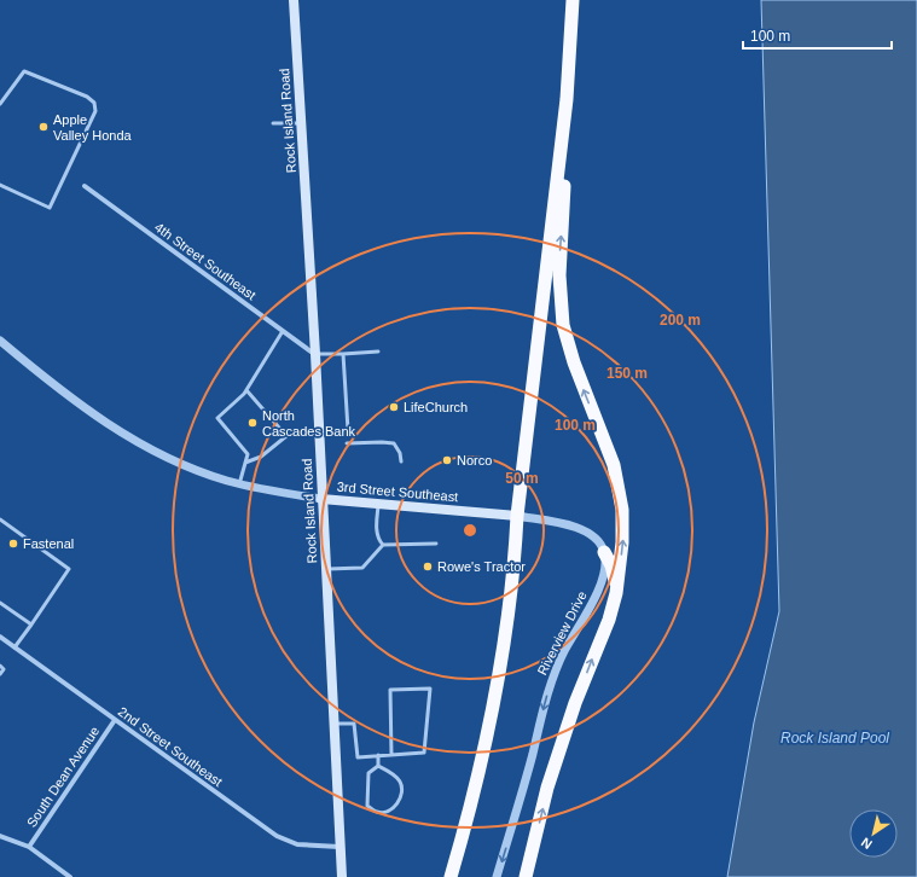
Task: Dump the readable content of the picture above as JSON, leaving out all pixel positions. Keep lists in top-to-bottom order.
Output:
{
  "streets": {
    "main road": ["Rock Island Road", "3rd Street Southeast"],
    "street": [
      "4th Street Southeast",
      "Riverview Drive",
      "2nd Street Southeast",
      "South Dean Avenue"
    ]
  },
  "crossings": [
    ["Rock Island Road", "4th Street Southeast"],
    ["Rock Island Road", "3rd Street Southeast"],
    ["Rock Island Road", "2nd Street Southeast"],
    ["2nd Street Southeast", "South Dean Avenue"]
  ],
  "one_way": ["Riverview Drive"],
  "water": ["Rock Island Pool"],
  "places": [
    "Apple Valley Honda",
    "LifeChurch",
    "North Cascades Bank",
    "Norco",
    "Fastenal",
    "Rowe's Tractor"
  ],
  "scale_bar": "100 m",
  "north": "bottom left",
  "rings": [
    "200 m",
    "150 m",
    "100 m",
    "50 m"
  ]
}
